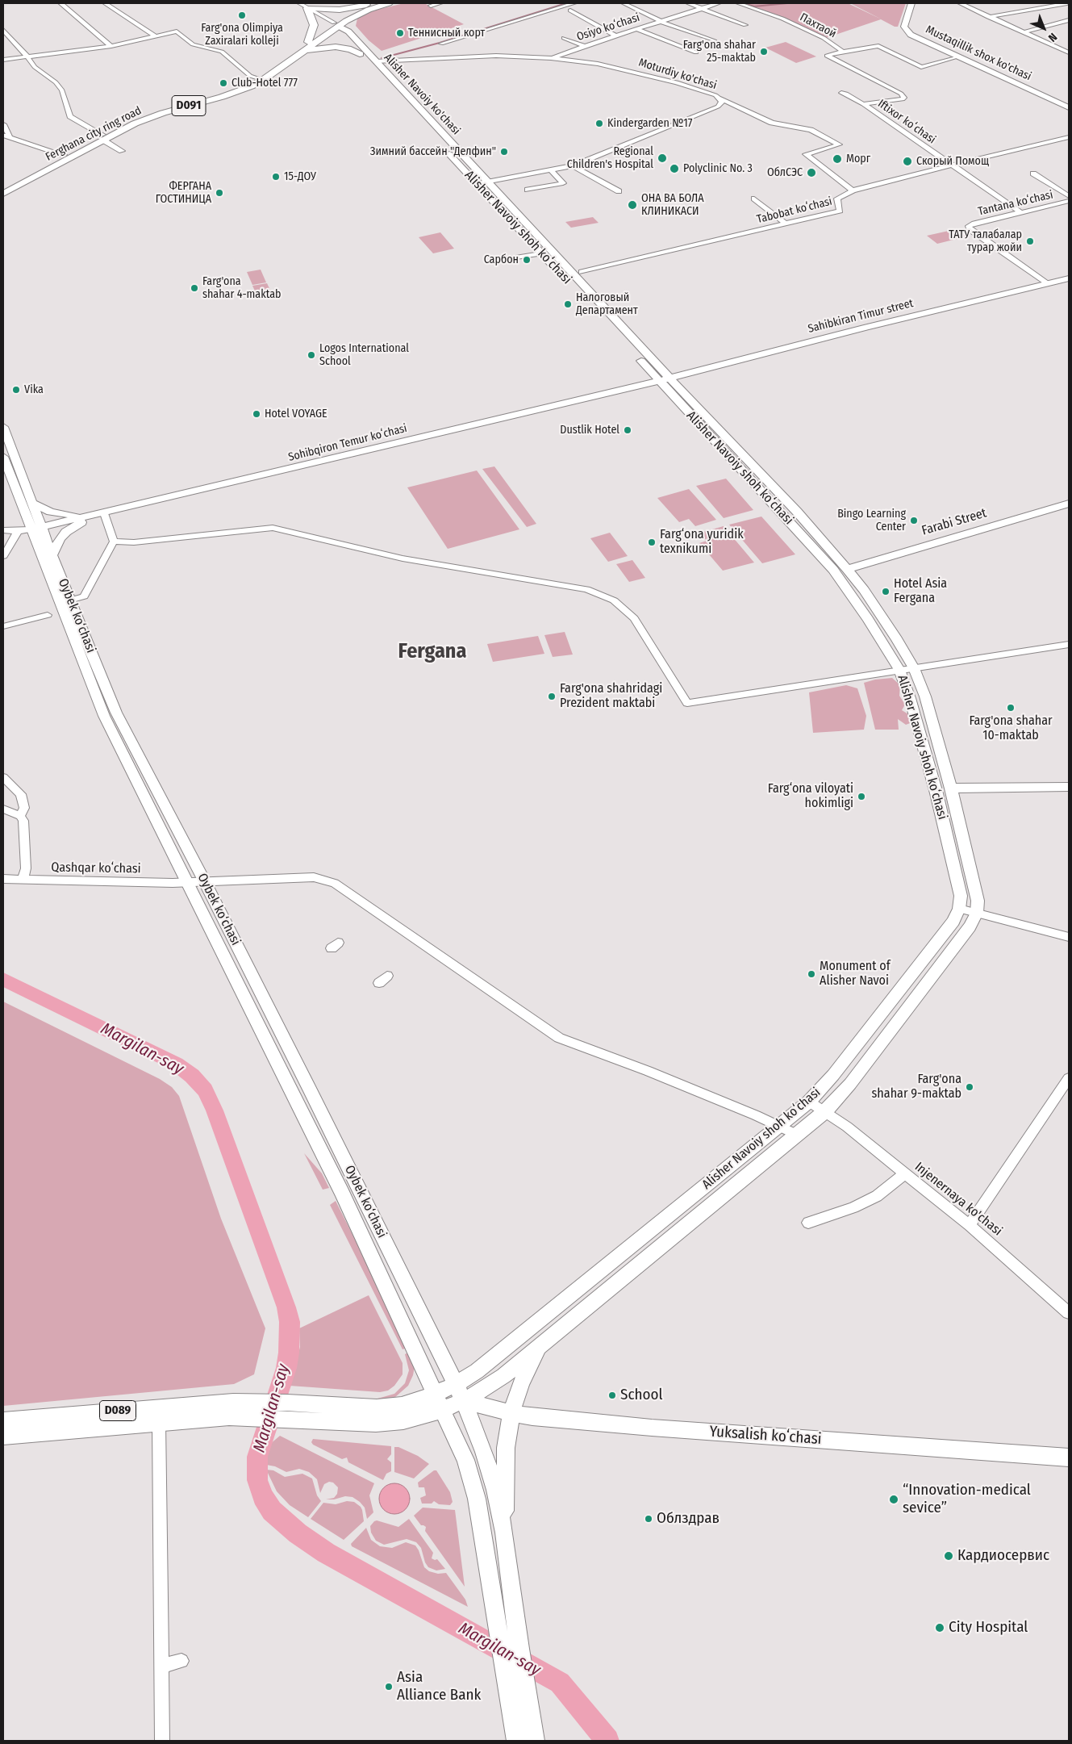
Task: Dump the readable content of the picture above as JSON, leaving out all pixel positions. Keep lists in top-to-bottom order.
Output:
{
  "streets": {
    "highway": ["D091", "Ferghana city ring road"],
    "main road": [
      "Mustaqillik shox ko'chasi",
      "Alisher Navoiy ko'chasi",
      "Alisher Navoiy shoh koʻchasi",
      "Sahibkiran Timur street",
      "Sohibqiron Temur koʻchasi",
      "Farabi Street",
      "Oybek ko‘chasi",
      "D089",
      "Yuksalish koʻchasi"
    ],
    "street": [
      "Пахтаой",
      "Osiyo koʻchasi",
      "Moturdiy ko'chasi",
      "Iftixor koʻchasi",
      "Tantana koʻchasi",
      "Tabobat koʻchasi",
      "Qashqar koʻchasi",
      "Injenernaya ko'chasi"
    ]
  },
  "crossings": [
    ["Пахтаой", "Iftixor koʻchasi"],
    ["Osiyo koʻchasi", "Moturdiy ko'chasi"],
    ["Moturdiy ko'chasi", "Alisher Navoiy ko'chasi"],
    ["Moturdiy ko'chasi", "Alisher Navoiy shoh koʻchasi"],
    ["Alisher Navoiy ko'chasi", "Ferghana city ring road"],
    ["Alisher Navoiy ko'chasi", "Alisher Navoiy shoh koʻchasi"],
    ["Iftixor koʻchasi", "Tantana koʻchasi"],
    ["Iftixor koʻchasi", "Tabobat koʻchasi"],
    ["Ferghana city ring road", "Alisher Navoiy shoh koʻchasi"],
    ["Tantana koʻchasi", "Sahibkiran Timur street"],
    ["Alisher Navoiy shoh koʻchasi", "Sahibkiran Timur street"],
    ["Alisher Navoiy shoh koʻchasi", "Sohibqiron Temur koʻchasi"],
    ["Alisher Navoiy shoh koʻchasi", "Farabi Street"],
    ["Alisher Navoiy shoh koʻchasi", "Oybek ko‘chasi"],
    ["Alisher Navoiy shoh koʻchasi", "Qashqar koʻchasi"],
    ["Alisher Navoiy shoh koʻchasi", "Injenernaya ko'chasi"],
    ["Alisher Navoiy shoh koʻchasi", "D089"],
    ["Alisher Navoiy shoh koʻchasi", "Yuksalish koʻchasi"],
    ["Sahibkiran Timur street", "Sohibqiron Temur koʻchasi"],
    ["Sohibqiron Temur koʻchasi", "Oybek ko‘chasi"],
    ["Oybek ko‘chasi", "Qashqar koʻchasi"],
    ["Oybek ko‘chasi", "D089"],
    ["Oybek ko‘chasi", "Yuksalish koʻchasi"]
  ],
  "districts": ["Fergana"],
  "water": ["Margilan-say"],
  "places": [
    "Farg'ona Olimpiya Zaxiralari kolleji",
    "Теннисный корт",
    "Farg'ona shahar 25-maktab",
    "Club-Hotel 777",
    "Kindergarden №17",
    "Зимний бассейн \"Делфин\"",
    "Regional Children's Hospital",
    "Морг",
    "Скорый Помощ",
    "Polyclinic No. 3",
    "ОблСЭС",
    "15-ДОУ",
    "ФЕРГАНА ГОСТИНИЦА",
    "ОНА ВА БОЛА КЛИНИКАСИ",
    "ТАТУ талабалар турар жойи",
    "Сарбон",
    "Farg'ona shahar 4-maktab",
    "Налоговый Департамент",
    "Logos International School",
    "Vika",
    "Hotel VOYAGE",
    "Dustlik Hotel",
    "Bingo Learning Center",
    "Farg‘ona yuridik texnikumi",
    "Hotel Asia Fergana",
    "Farg'ona shahridagi Prezident maktabi",
    "Farg'ona shahar 10-maktab",
    "Farg‘ona viloyati hokimligi",
    "Monument of Alisher Navoi",
    "Farg'ona shahar 9-maktab",
    "School",
    "“Innovation-medical sevice”",
    "Облздрав",
    "Кардиосервис",
    "City Hospital",
    "Asia Alliance Bank"
  ],
  "north": "bottom right"
}
